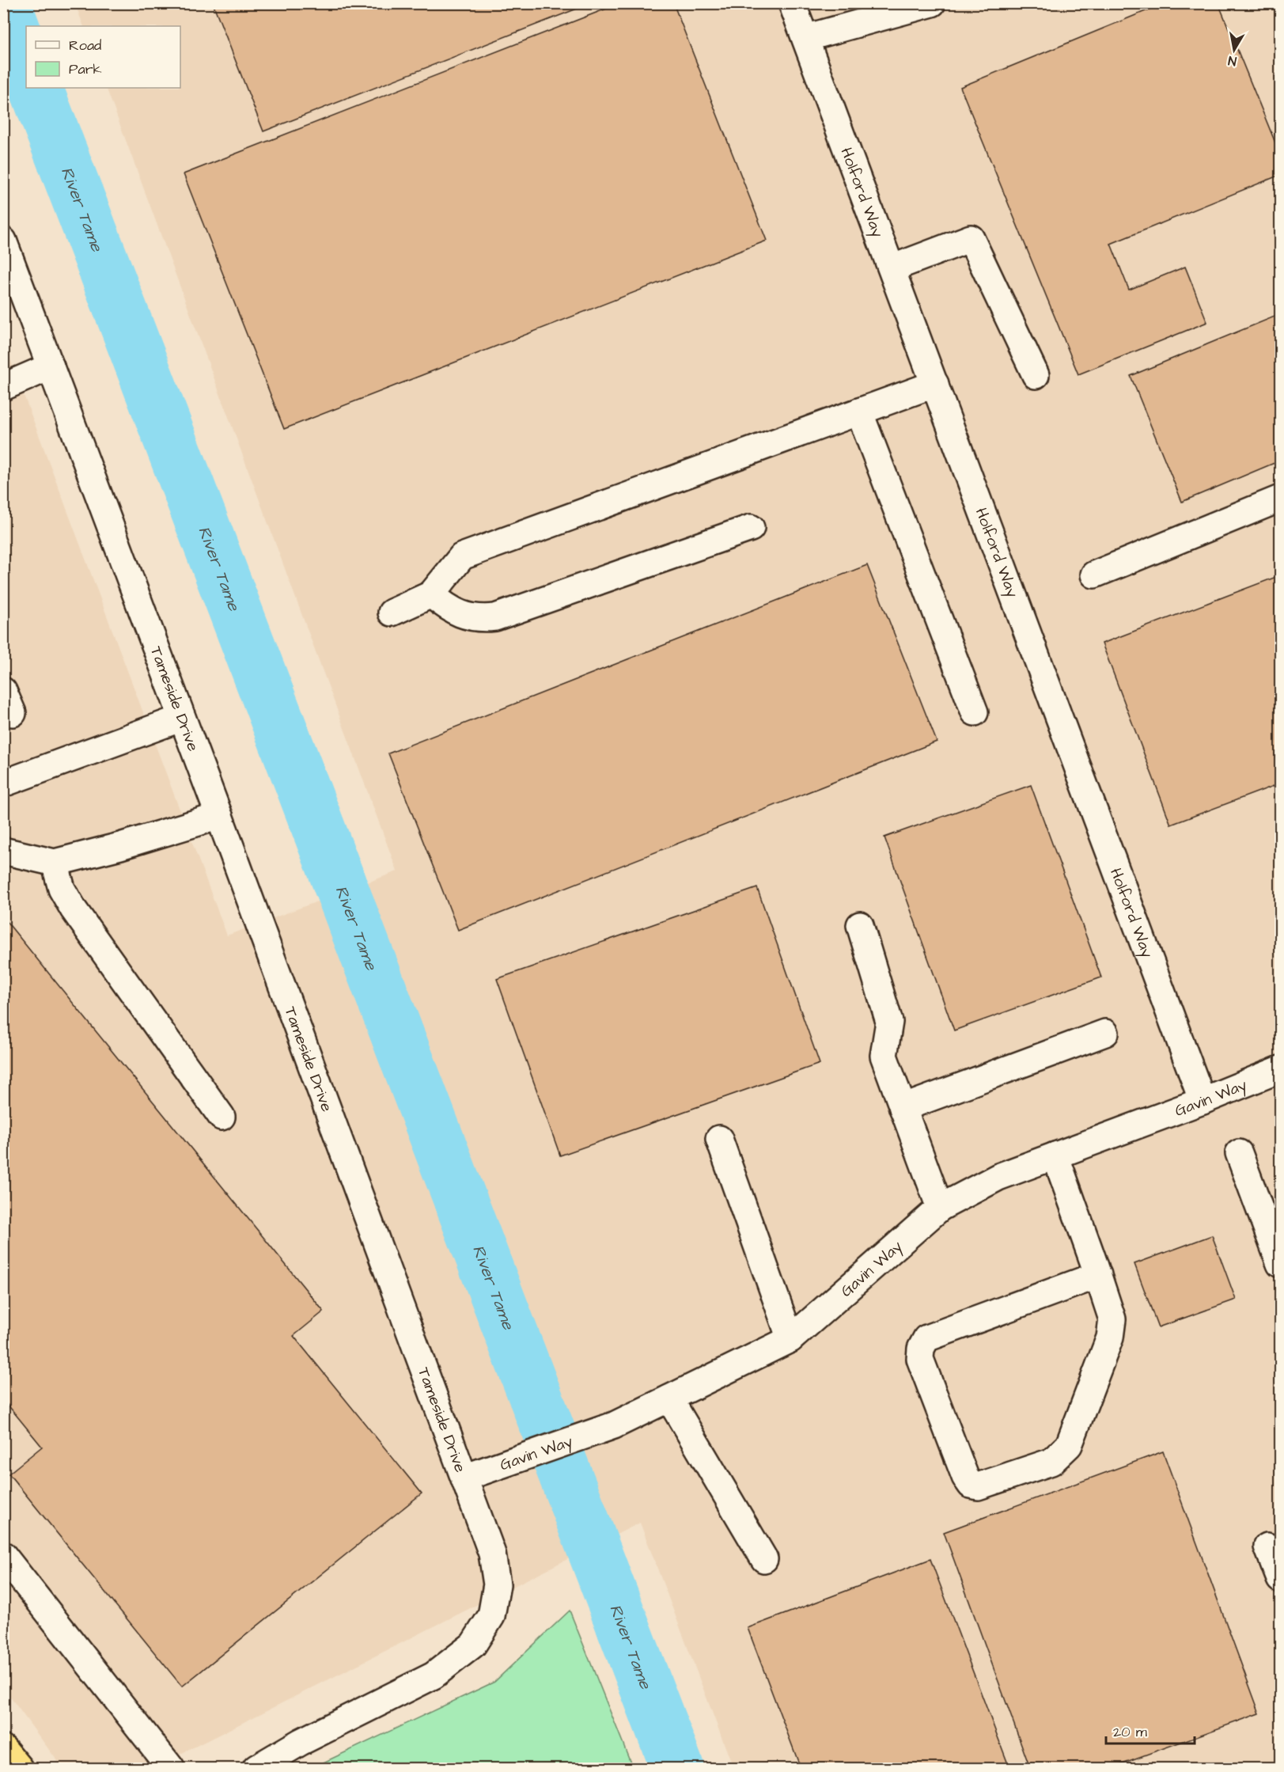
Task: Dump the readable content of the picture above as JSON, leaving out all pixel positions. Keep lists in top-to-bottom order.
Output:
{
  "streets": {
    "street": ["Holford Way", "Tameside Drive", "Gavin Way"]
  },
  "crossings": [
    ["Holford Way", "Gavin Way"],
    ["Tameside Drive", "Gavin Way"]
  ],
  "water": ["River Tame"],
  "legend": ["Road", "Park"],
  "scale_bar": "20 m",
  "north": "bottom"
}
